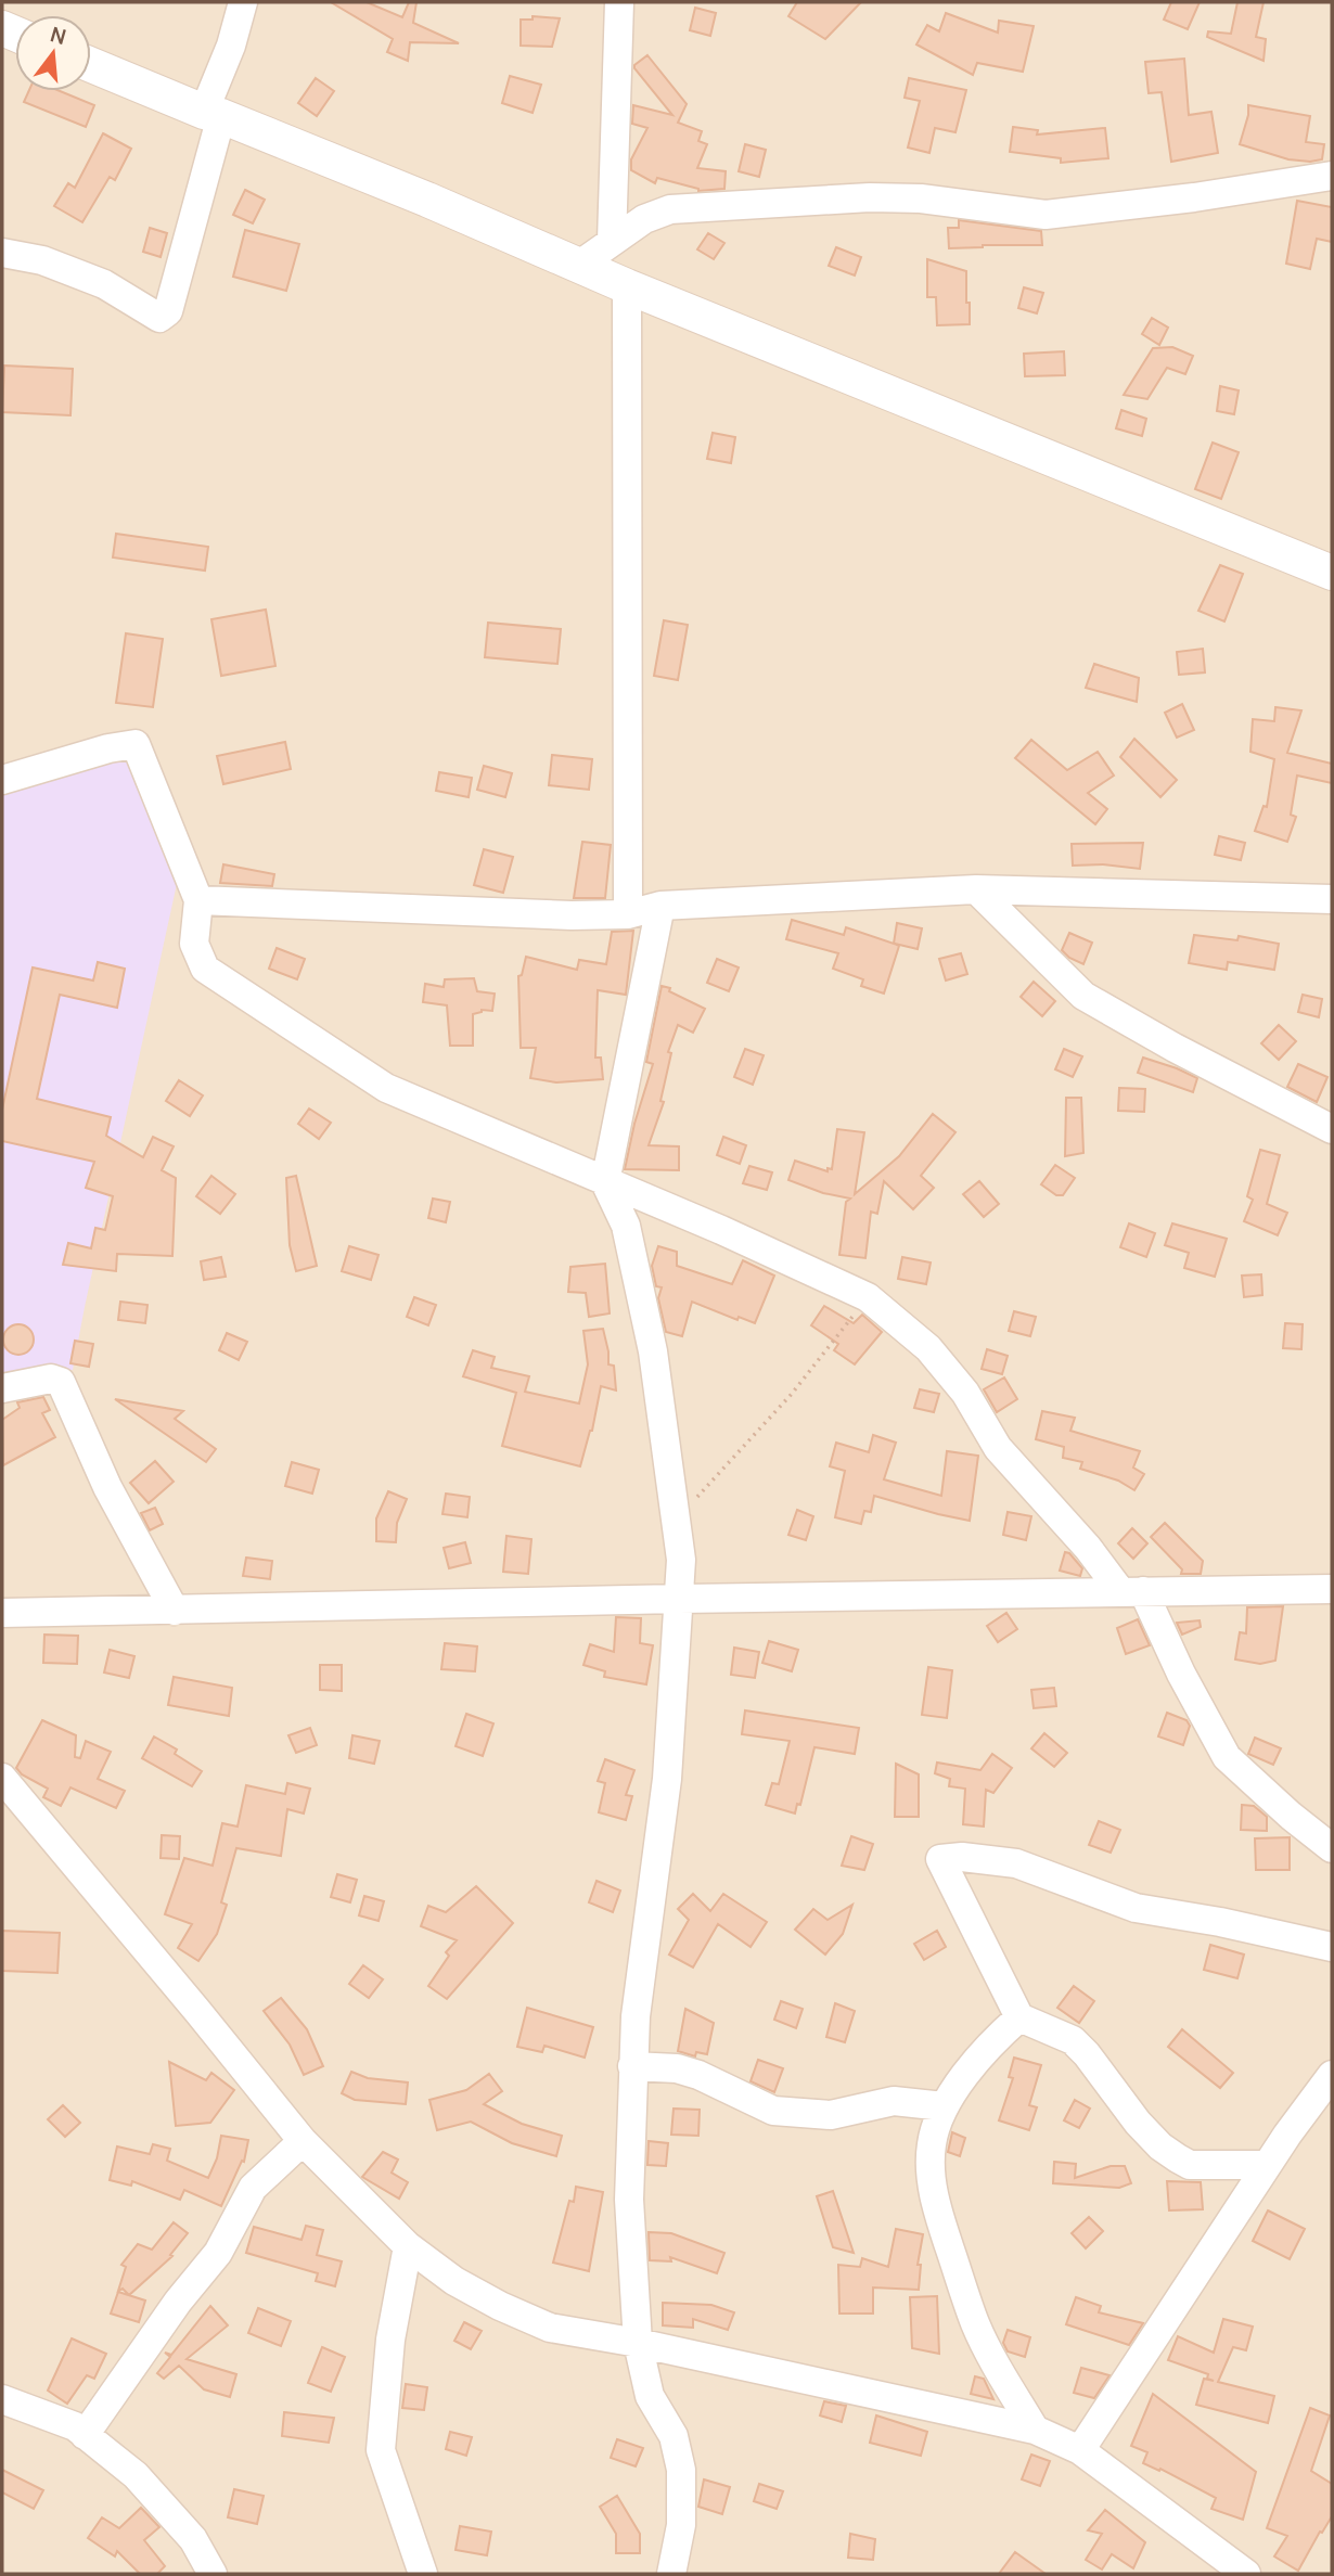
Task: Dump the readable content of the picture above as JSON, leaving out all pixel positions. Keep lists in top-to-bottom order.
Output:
{
  "north": "top"
}
